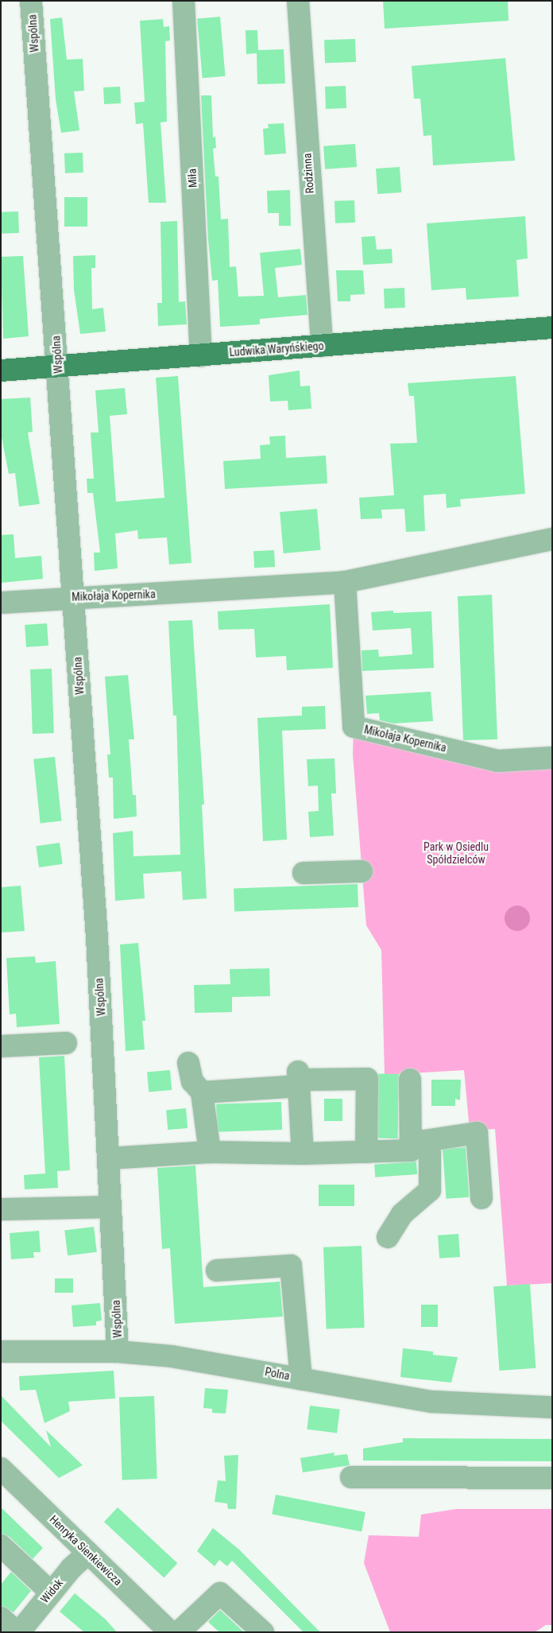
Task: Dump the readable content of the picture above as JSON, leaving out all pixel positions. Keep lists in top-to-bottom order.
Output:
{
  "streets": {
    "main road": ["Ludwika Waryńskiego"],
    "street": [
      "Wspólna",
      "Rodzinna",
      "Miła",
      "Mikołaja Kopernika",
      "Polna",
      "Henryka Sienkiewicza",
      "Widok"
    ]
  },
  "crossings": [
    ["Wspólna", "Ludwika Waryńskiego"],
    ["Wspólna", "Mikołaja Kopernika"],
    ["Wspólna", "Polna"],
    ["Rodzinna", "Ludwika Waryńskiego"],
    ["Miła", "Ludwika Waryńskiego"],
    ["Henryka Sienkiewicza", "Widok"]
  ],
  "parks": ["Park w Osiedlu Spółdzielców"]
}
